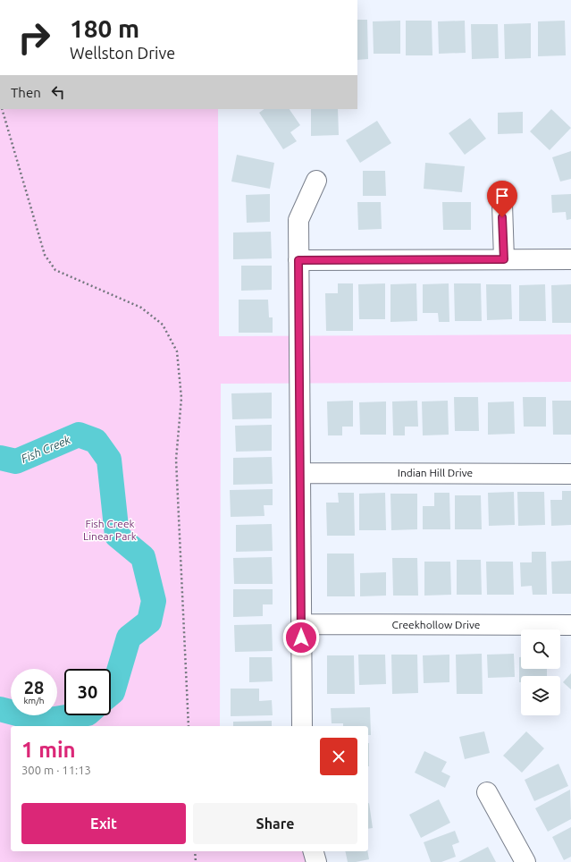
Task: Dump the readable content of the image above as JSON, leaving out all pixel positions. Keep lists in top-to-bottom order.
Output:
{
  "streets": {
    "street": ["Indian Hill Drive", "Creekhollow Drive"]
  },
  "water": ["Fish Creek"],
  "parks": ["Fish Creek Linear Park"],
  "page": {
    "turn": ["180 m", "Wellston Drive"],
    "then": "Then",
    "speed": "28 km/h",
    "limit": "30",
    "heading": ["1 min", "300 m · 11:13"],
    "buttons": ["Exit", "Share"]
  }
}
